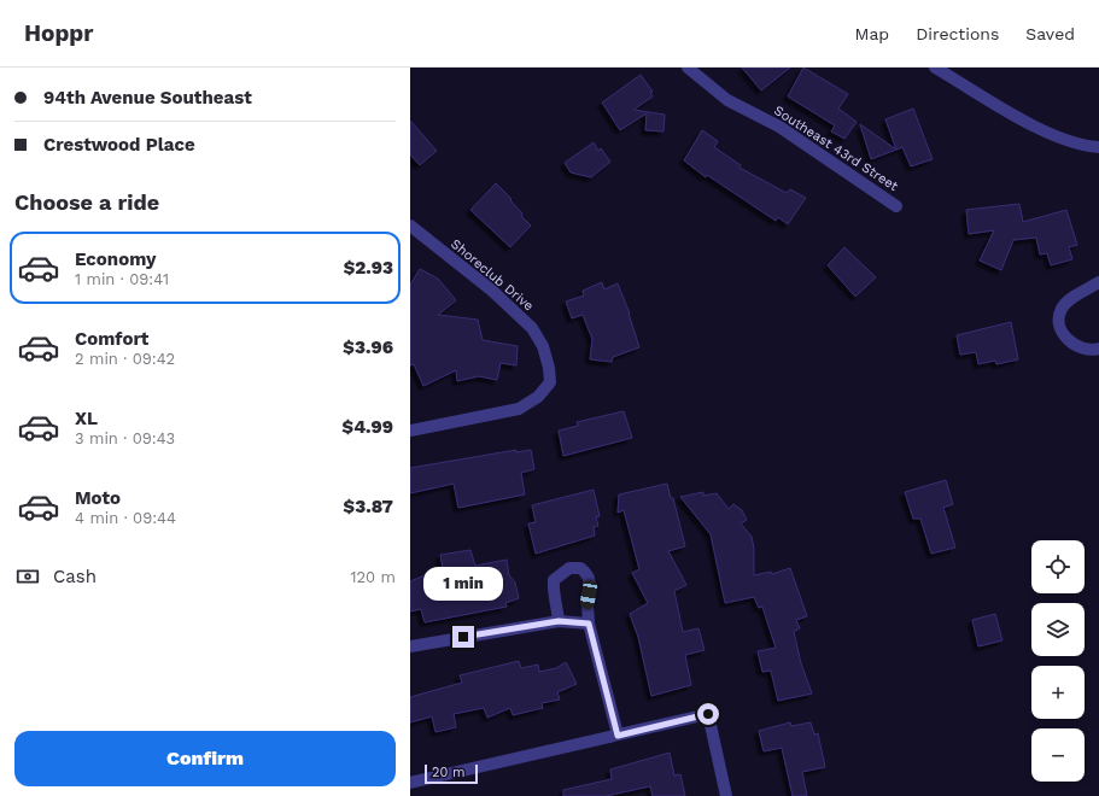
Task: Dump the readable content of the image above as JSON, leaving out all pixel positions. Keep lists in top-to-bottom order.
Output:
{
  "streets": {
    "street": ["Southeast 43rd Street", "Shoreclub Drive"]
  },
  "scale_bar": "20 m",
  "page": {
    "header": "Hoppr",
    "nav": ["Map", "Directions", "Saved"],
    "banner": ["94th Avenue Southeast", "Crestwood Place"],
    "heading": "Choose a ride",
    "list": [
      {
        "name": "Economy",
        "note": "1 min · 09:41",
        "value": "$2.93"
      },
      {
        "name": "Comfort",
        "note": "2 min · 09:42",
        "value": "$3.96"
      },
      {
        "name": "XL",
        "note": "3 min · 09:43",
        "value": "$4.99"
      },
      {
        "name": "Moto",
        "note": "4 min · 09:44",
        "value": "$3.87"
      }
    ],
    "map_buttons": ["+", "−"],
    "pay": ["Cash", "120 m"],
    "bubble": "1 min",
    "buttons": "Confirm",
    "scale": "20 m"
  }
}
